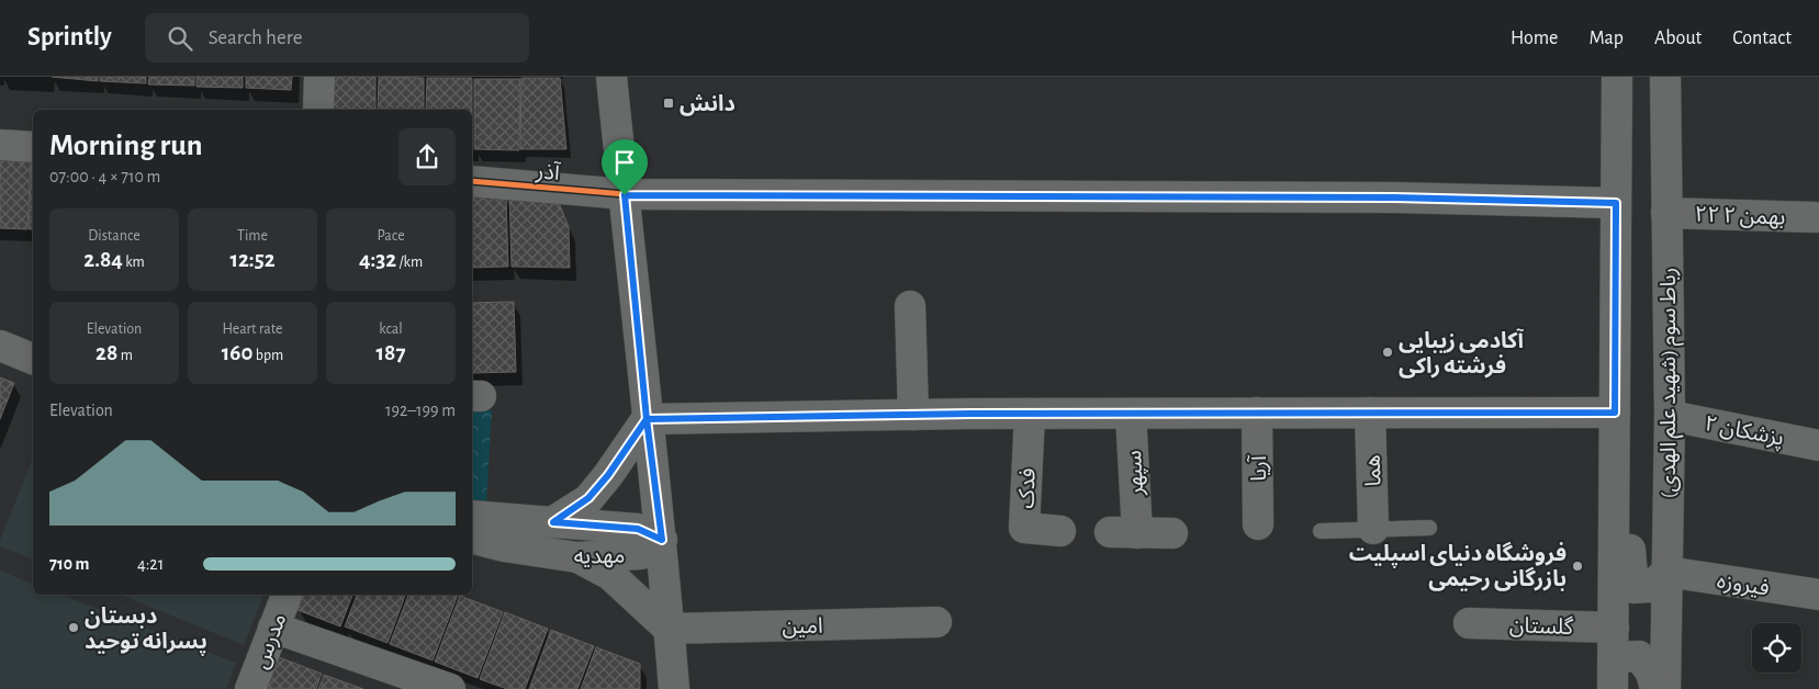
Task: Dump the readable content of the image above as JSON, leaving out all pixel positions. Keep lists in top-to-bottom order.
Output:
{
  "streets": {
    "street": [
      "آذر",
      "۲۲ بهمن ۲",
      "رباط سوم (شهید علم الهدی)",
      "پزشکان ۲",
      "آریا",
      "هما",
      "سپهر",
      "فدک",
      "مهدیه",
      "فیروزه",
      "امین",
      "گلستان",
      "مدرس"
    ]
  },
  "crossings": [
    ["۲۲ بهمن ۲", "رباط سوم (شهید علم الهدی)"],
    ["رباط سوم (شهید علم الهدی)", "پزشکان ۲"],
    ["رباط سوم (شهید علم الهدی)", "فیروزه"]
  ],
  "places": {
    "transit": ["دانش"],
    "other": ["آکادمی زیبایی فرشته راکی", "فروشگاه دنیای اسپلیت بازرگانی رحیمی", "دبستان پسرانه توحید"]
  },
  "page": {
    "header": "Sprintly",
    "search": "Search here",
    "nav": [
      "Home",
      "Map",
      "About",
      "Contact"
    ],
    "heading": ["Morning run", "07:00 · 4 × 710 m"],
    "stats": [
      ["Distance", "2.84 km"],
      ["Time", "12:52"],
      ["Pace", "4:32 /km"],
      ["Elevation", "28 m"],
      ["Heart rate", "160 bpm"],
      ["kcal", "187"]
    ],
    "chart": ["Elevation", "192–199 m"],
    "list": [
      {
        "name": "710 m",
        "note": "4:21"
      }
    ]
  }
}
